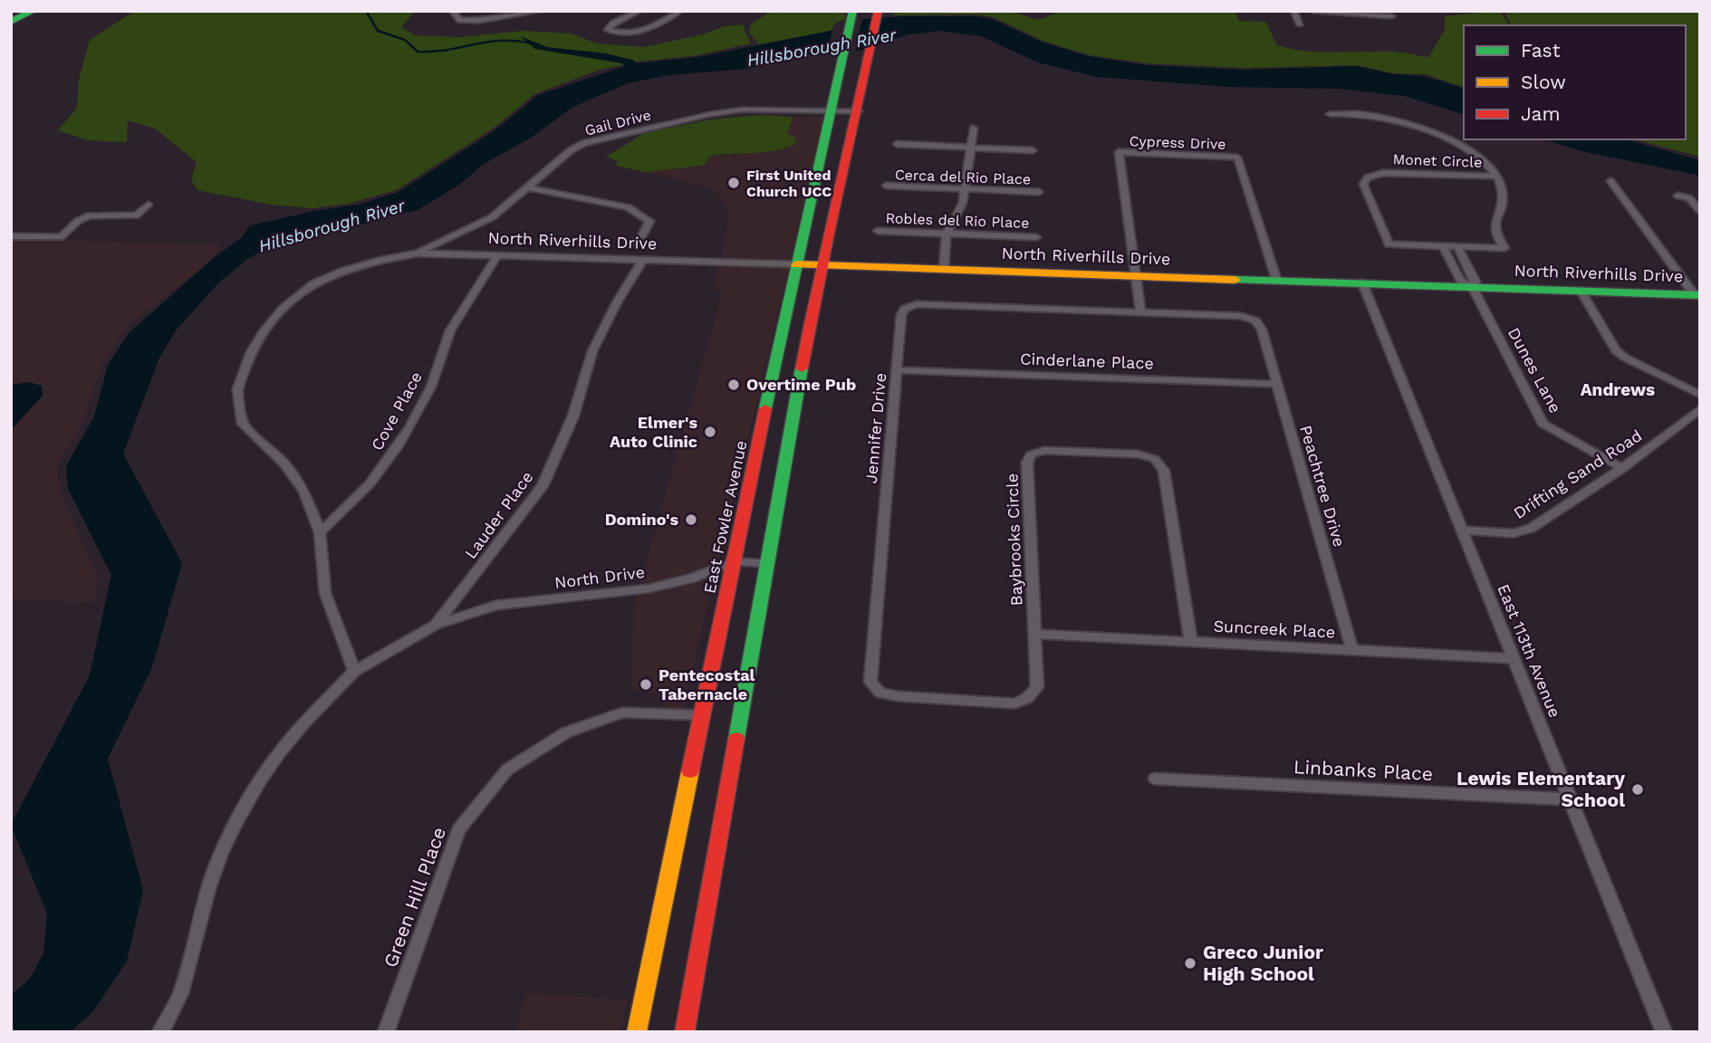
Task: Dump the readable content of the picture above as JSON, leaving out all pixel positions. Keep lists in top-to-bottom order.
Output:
{
  "streets": {
    "main road": ["North Riverhills Drive", "East Fowler Avenue"],
    "street": [
      "Gail Drive",
      "Cypress Drive",
      "Monet Circle",
      "Cerca del Rio Place",
      "Robles del Rio Place",
      "Cinderlane Place",
      "Dunes Lane",
      "Cove Place",
      "Jennifer Drive",
      "Drifting Sand Road",
      "Peachtree Drive",
      "Lauder Place",
      "Baybrooks Circle",
      "North Drive",
      "Suncreek Place",
      "East 113th Avenue",
      "Linbanks Place",
      "Green Hill Place"
    ]
  },
  "crossings": [
    ["Gail Drive", "North Riverhills Drive"],
    ["Gail Drive", "East Fowler Avenue"],
    ["Cypress Drive", "North Riverhills Drive"],
    ["Monet Circle", "Dunes Lane"],
    ["North Riverhills Drive", "Dunes Lane"],
    ["North Riverhills Drive", "Cove Place"],
    ["North Riverhills Drive", "Lauder Place"],
    ["North Riverhills Drive", "East Fowler Avenue"],
    ["North Riverhills Drive", "East 113th Avenue"],
    ["Cinderlane Place", "Jennifer Drive"],
    ["Cinderlane Place", "Peachtree Drive"],
    ["Dunes Lane", "Drifting Sand Road"],
    ["Jennifer Drive", "Peachtree Drive"],
    ["Jennifer Drive", "Baybrooks Circle"],
    ["Jennifer Drive", "Suncreek Place"],
    ["Drifting Sand Road", "East 113th Avenue"],
    ["Peachtree Drive", "Suncreek Place"],
    ["Lauder Place", "North Drive"],
    ["East Fowler Avenue", "North Drive"],
    ["East Fowler Avenue", "Green Hill Place"],
    ["Baybrooks Circle", "Suncreek Place"],
    ["Suncreek Place", "East 113th Avenue"],
    ["East 113th Avenue", "Linbanks Place"]
  ],
  "districts": ["Andrews"],
  "water": ["Hillsborough River"],
  "places": [
    "First United Church UCC",
    "Overtime Pub",
    "Elmer's Auto Clinic",
    "Domino's",
    "Pentecostal Tabernacle",
    "Lewis Elementary School",
    "Greco Junior High School"
  ],
  "legend": ["Fast", "Slow", "Jam"]
}
